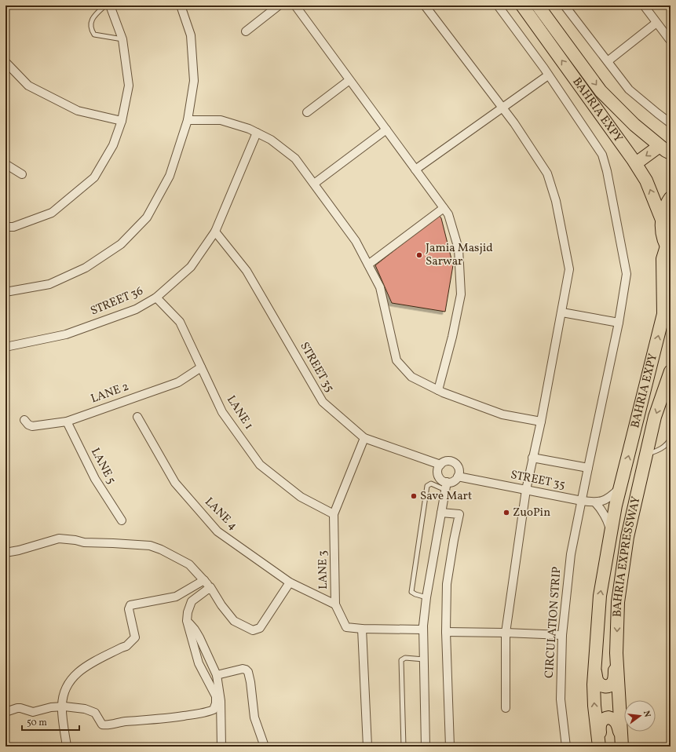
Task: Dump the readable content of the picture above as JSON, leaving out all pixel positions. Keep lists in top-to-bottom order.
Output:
{
  "streets": {
    "main road": ["BAHRIA EXPY", "BAHRIA EXPRESSWAY"],
    "street": [
      "STREET 36",
      "STREET 35",
      "LANE 2",
      "LANE 1",
      "LANE 5",
      "LANE 4",
      "LANE 3",
      "CIRCULATION STRIP"
    ]
  },
  "crossings": [
    ["BAHRIA EXPY", "BAHRIA EXPRESSWAY"],
    ["STREET 36", "STREET 35"],
    ["STREET 36", "LANE 1"],
    ["STREET 35", "LANE 3"],
    ["STREET 35", "CIRCULATION STRIP"],
    ["LANE 2", "LANE 1"],
    ["LANE 2", "LANE 5"],
    ["LANE 1", "LANE 3"],
    ["LANE 4", "LANE 3"]
  ],
  "places": ["Jamia Masjid Sarwar", "Save Mart", "ZuoPin"],
  "scale_bar": "50 m",
  "north": "right"
}
